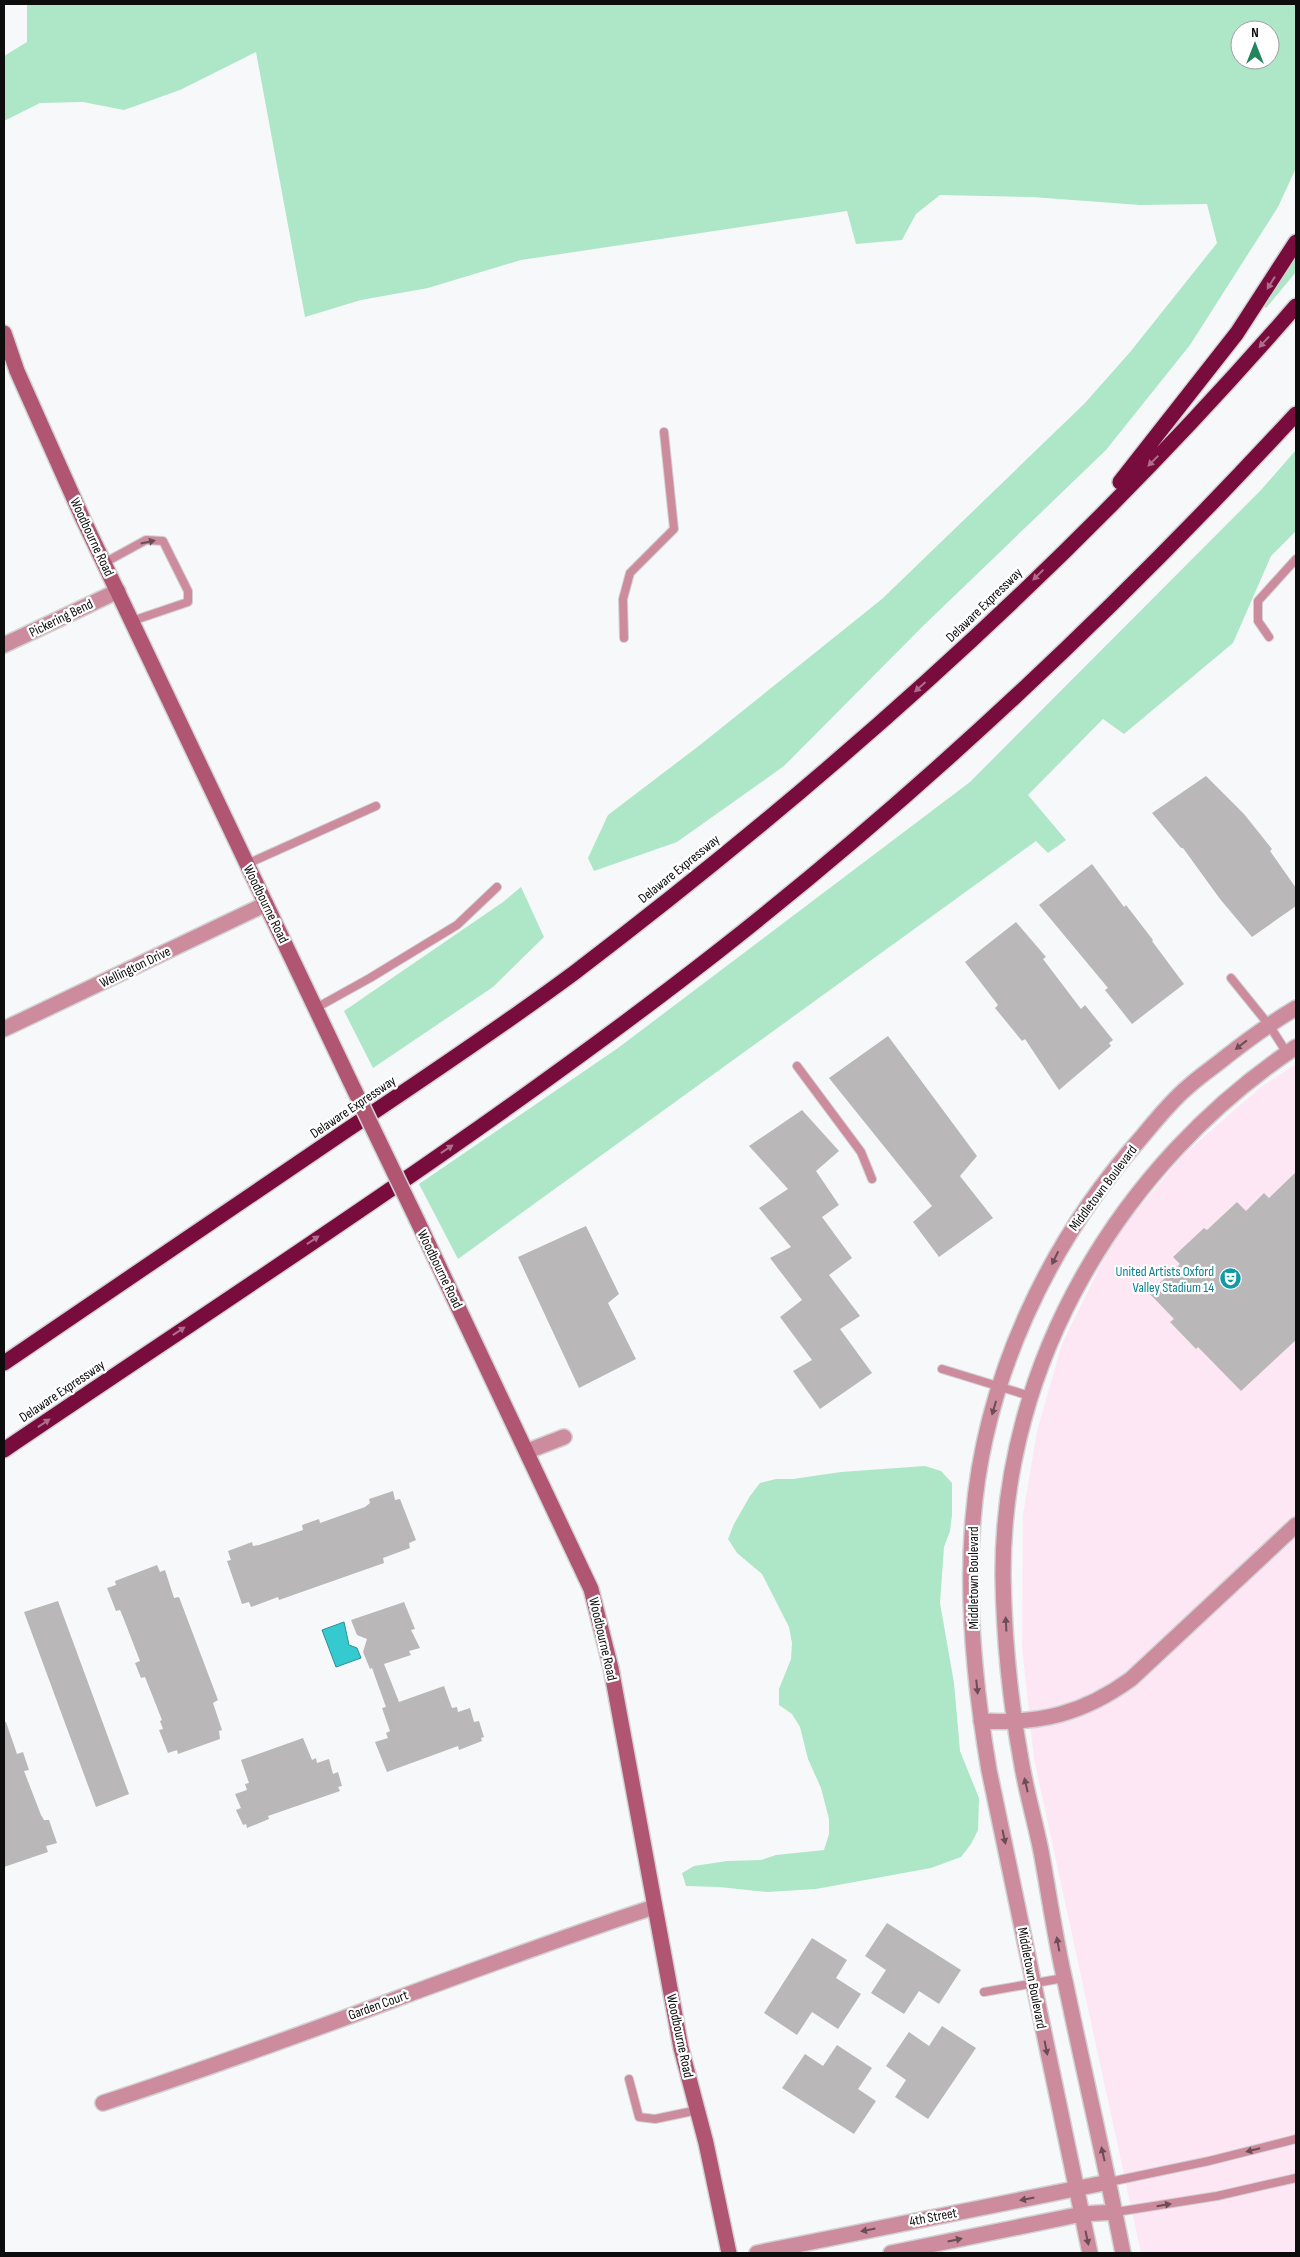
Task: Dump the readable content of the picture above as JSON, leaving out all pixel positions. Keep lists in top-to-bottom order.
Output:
{
  "streets": {
    "highway": ["Delaware Expressway"],
    "main road": ["Woodbourne Road"],
    "street": [
      "Pickering Bend",
      "Wellington Drive",
      "Middletown Boulevard",
      "Garden Court",
      "4th Street"
    ]
  },
  "crossings": [
    ["Woodbourne Road", "Pickering Bend"],
    ["Woodbourne Road", "Wellington Drive"],
    ["Woodbourne Road", "Garden Court"],
    ["Middletown Boulevard", "4th Street"]
  ],
  "places": {
    "theatre": ["United Artists Oxford Valley Stadium 14"]
  },
  "north": "top"
}
